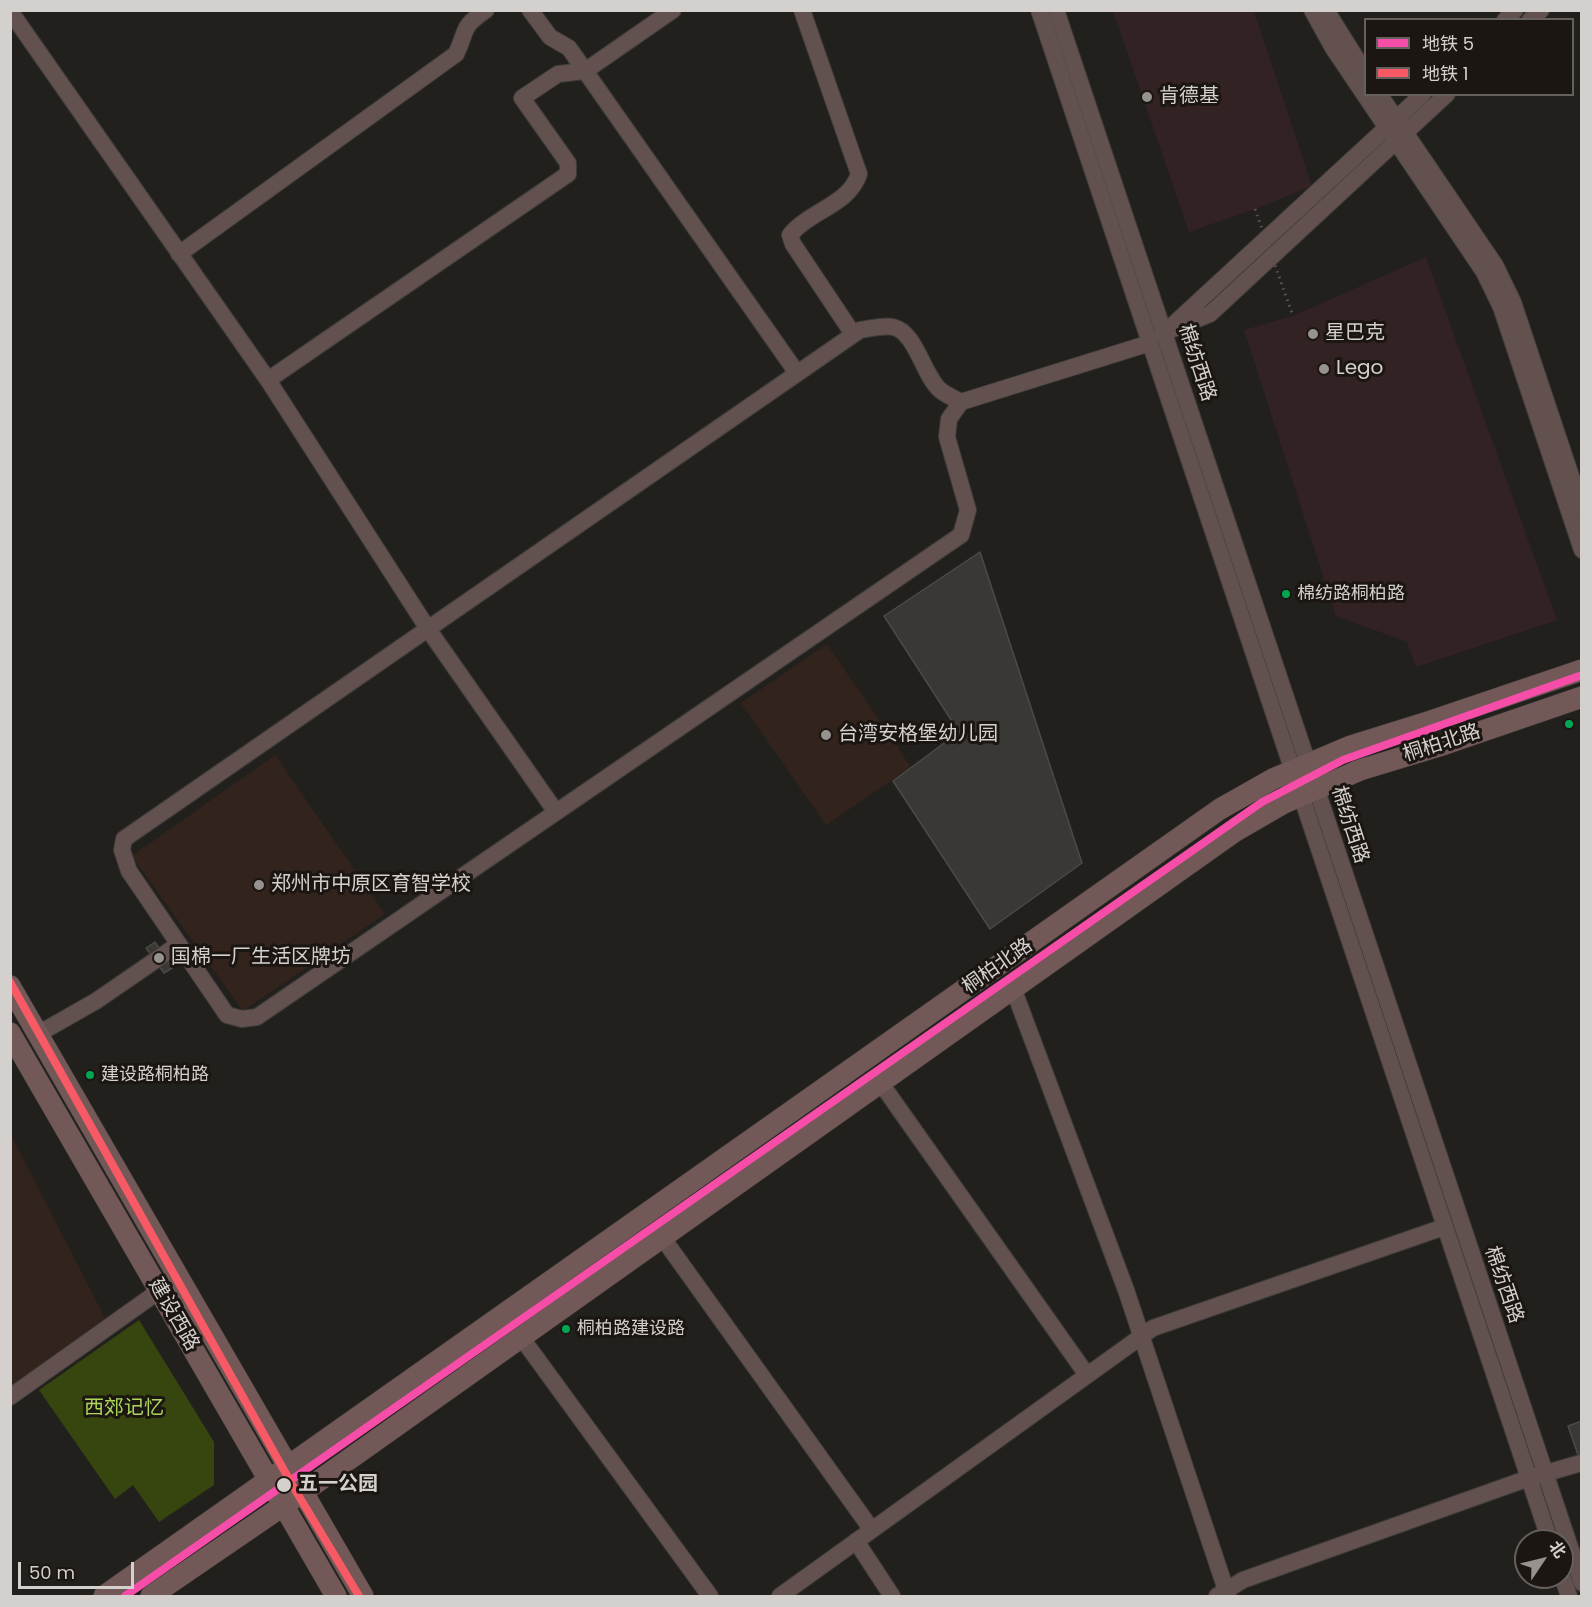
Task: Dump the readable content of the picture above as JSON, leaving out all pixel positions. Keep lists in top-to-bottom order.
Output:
{
  "streets": {
    "main road": ["桐柏北路", "建设西路"],
    "street": ["棉纺西路"]
  },
  "crossings": [
    ["棉纺西路", "桐柏北路"],
    ["桐柏北路", "建设西路"]
  ],
  "parks": ["西郊记忆"],
  "places": [
    "肯德基",
    "星巴克",
    "Lego",
    "棉纺路桐柏路",
    "台湾安格堡幼儿园",
    "郑州市中原区育智学校",
    "国棉一厂生活区牌坊",
    "建设路桐柏路",
    "桐柏路建设路",
    "五一公园"
  ],
  "lines": ["metro line 5", "metro line 1"],
  "legend": ["地铁 5", "地铁 1"],
  "scale_bar": "50 m",
  "north": "top right"
}
